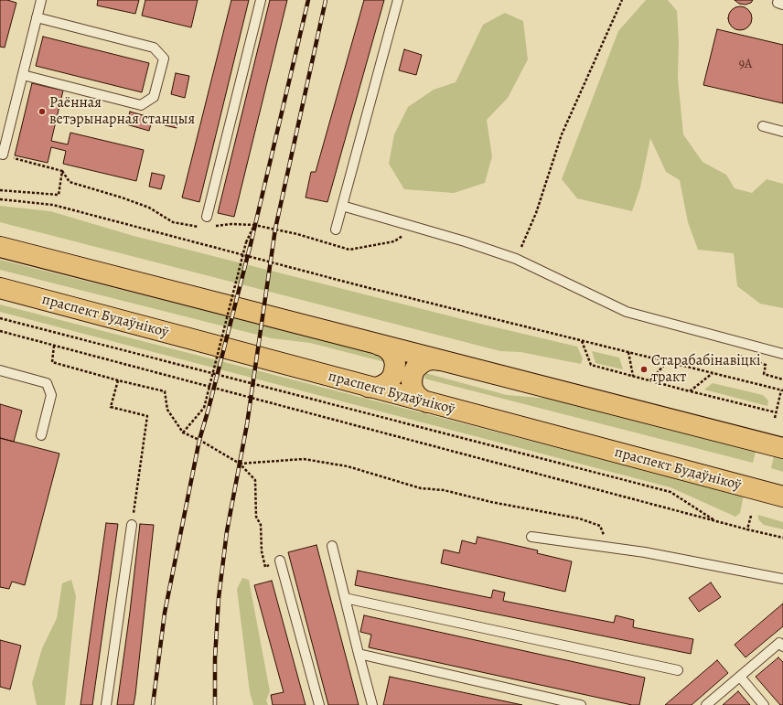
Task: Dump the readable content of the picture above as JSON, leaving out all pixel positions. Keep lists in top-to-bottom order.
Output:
{
  "streets": {
    "main road": ["праспект Будаўнікоў"]
  },
  "places": ["Раённая ветэрынарная станцыя", "Старабабінавіцкі тракт"],
  "house_numbers": ["9А"]
}
